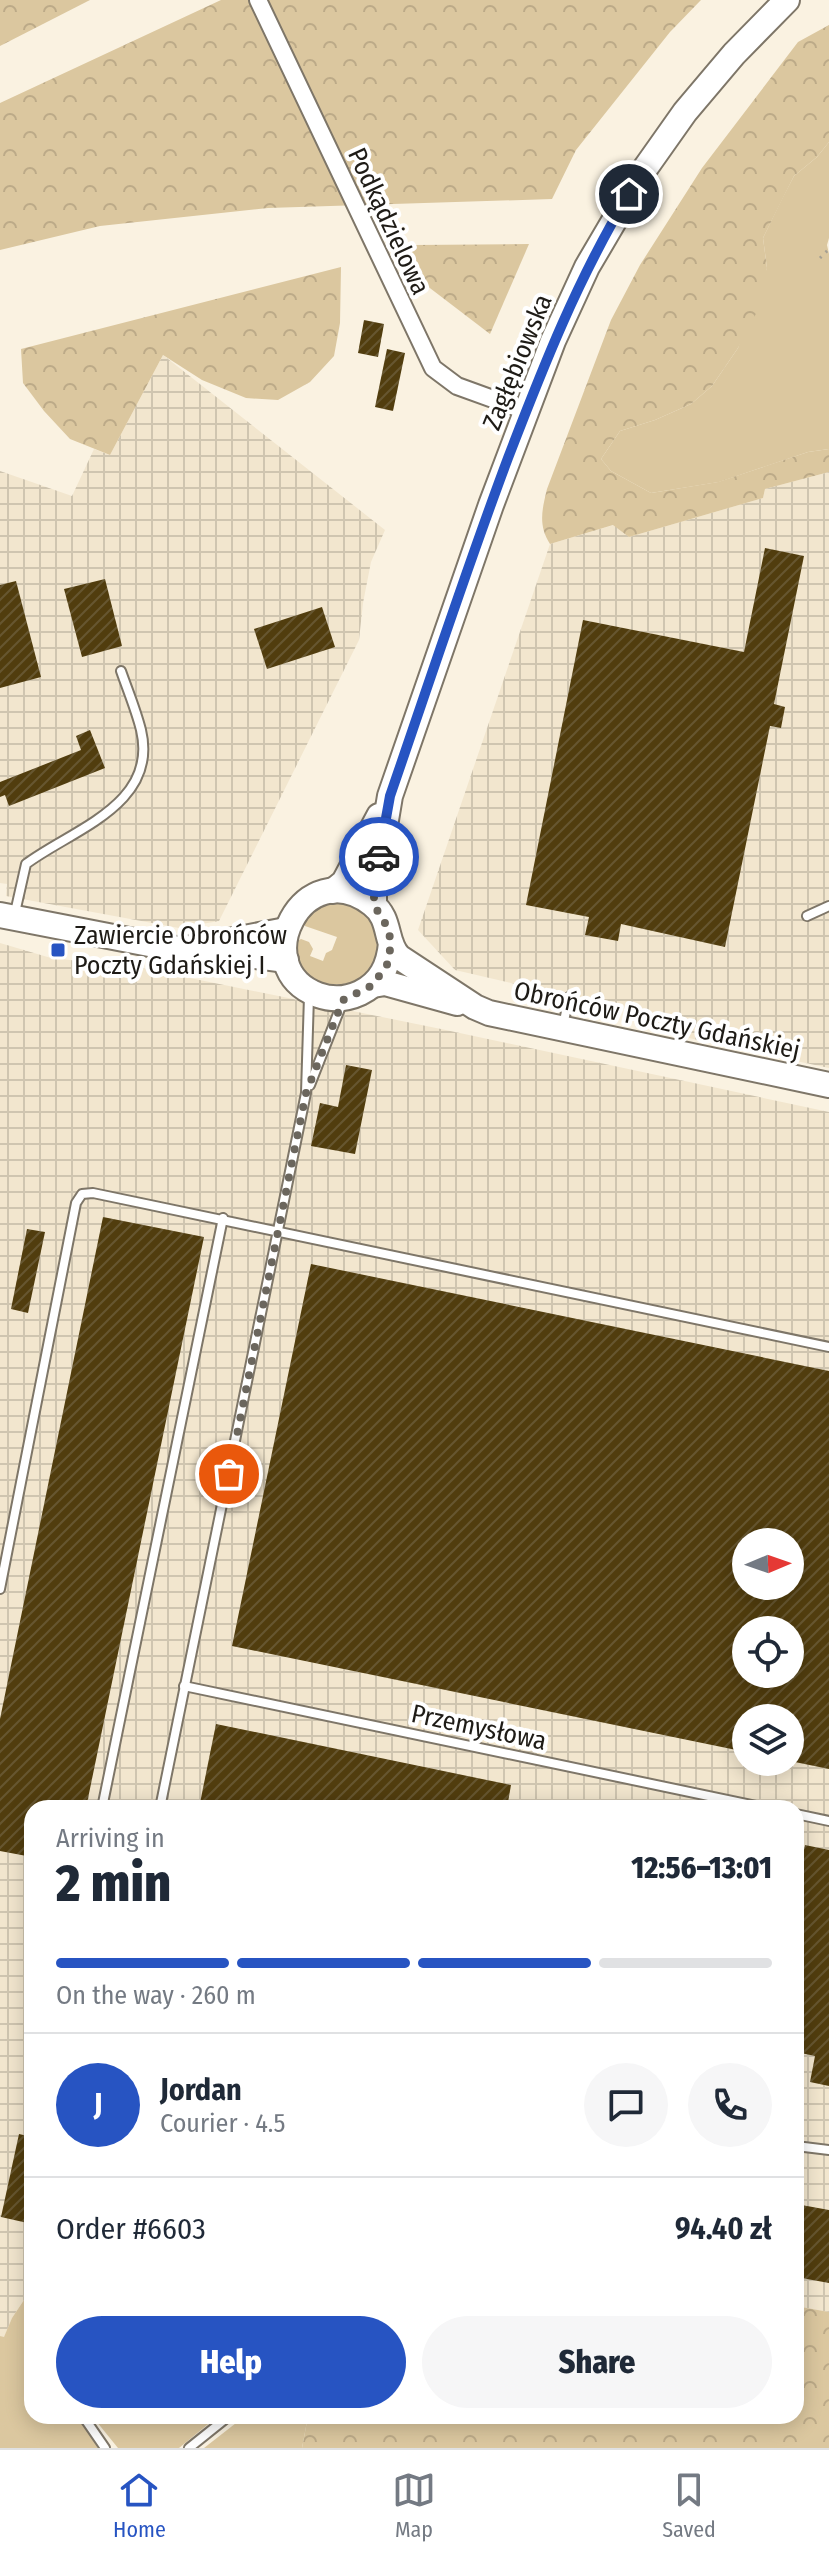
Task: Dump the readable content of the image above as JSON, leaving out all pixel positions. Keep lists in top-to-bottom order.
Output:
{
  "streets": {
    "main road": ["Zagłębiowska", "Obrońców Poczty Gdańskiej"],
    "street": ["Podkądzielowa"],
    "lane": ["Przemysłowa"]
  },
  "crossings": [
    ["Podkądzielowa", "Zagłębiowska"],
    ["Zagłębiowska", "Obrońców Poczty Gdańskiej"]
  ],
  "places": {
    "transit": ["Zawiercie Obrońców Poczty Gdańskiej I"]
  },
  "north": "right",
  "page": {
    "heading": ["2 min", "Arriving in", "12:56–13:01"],
    "panel": [
      "Jordan",
      "Courier · 4.5",
      "Order #6603",
      "94.40 zł"
    ],
    "bar": "On the way · 260 m",
    "round": "J",
    "buttons": ["Help", "Share"],
    "tabs": ["Home", "Map", "Saved"]
  }
}
